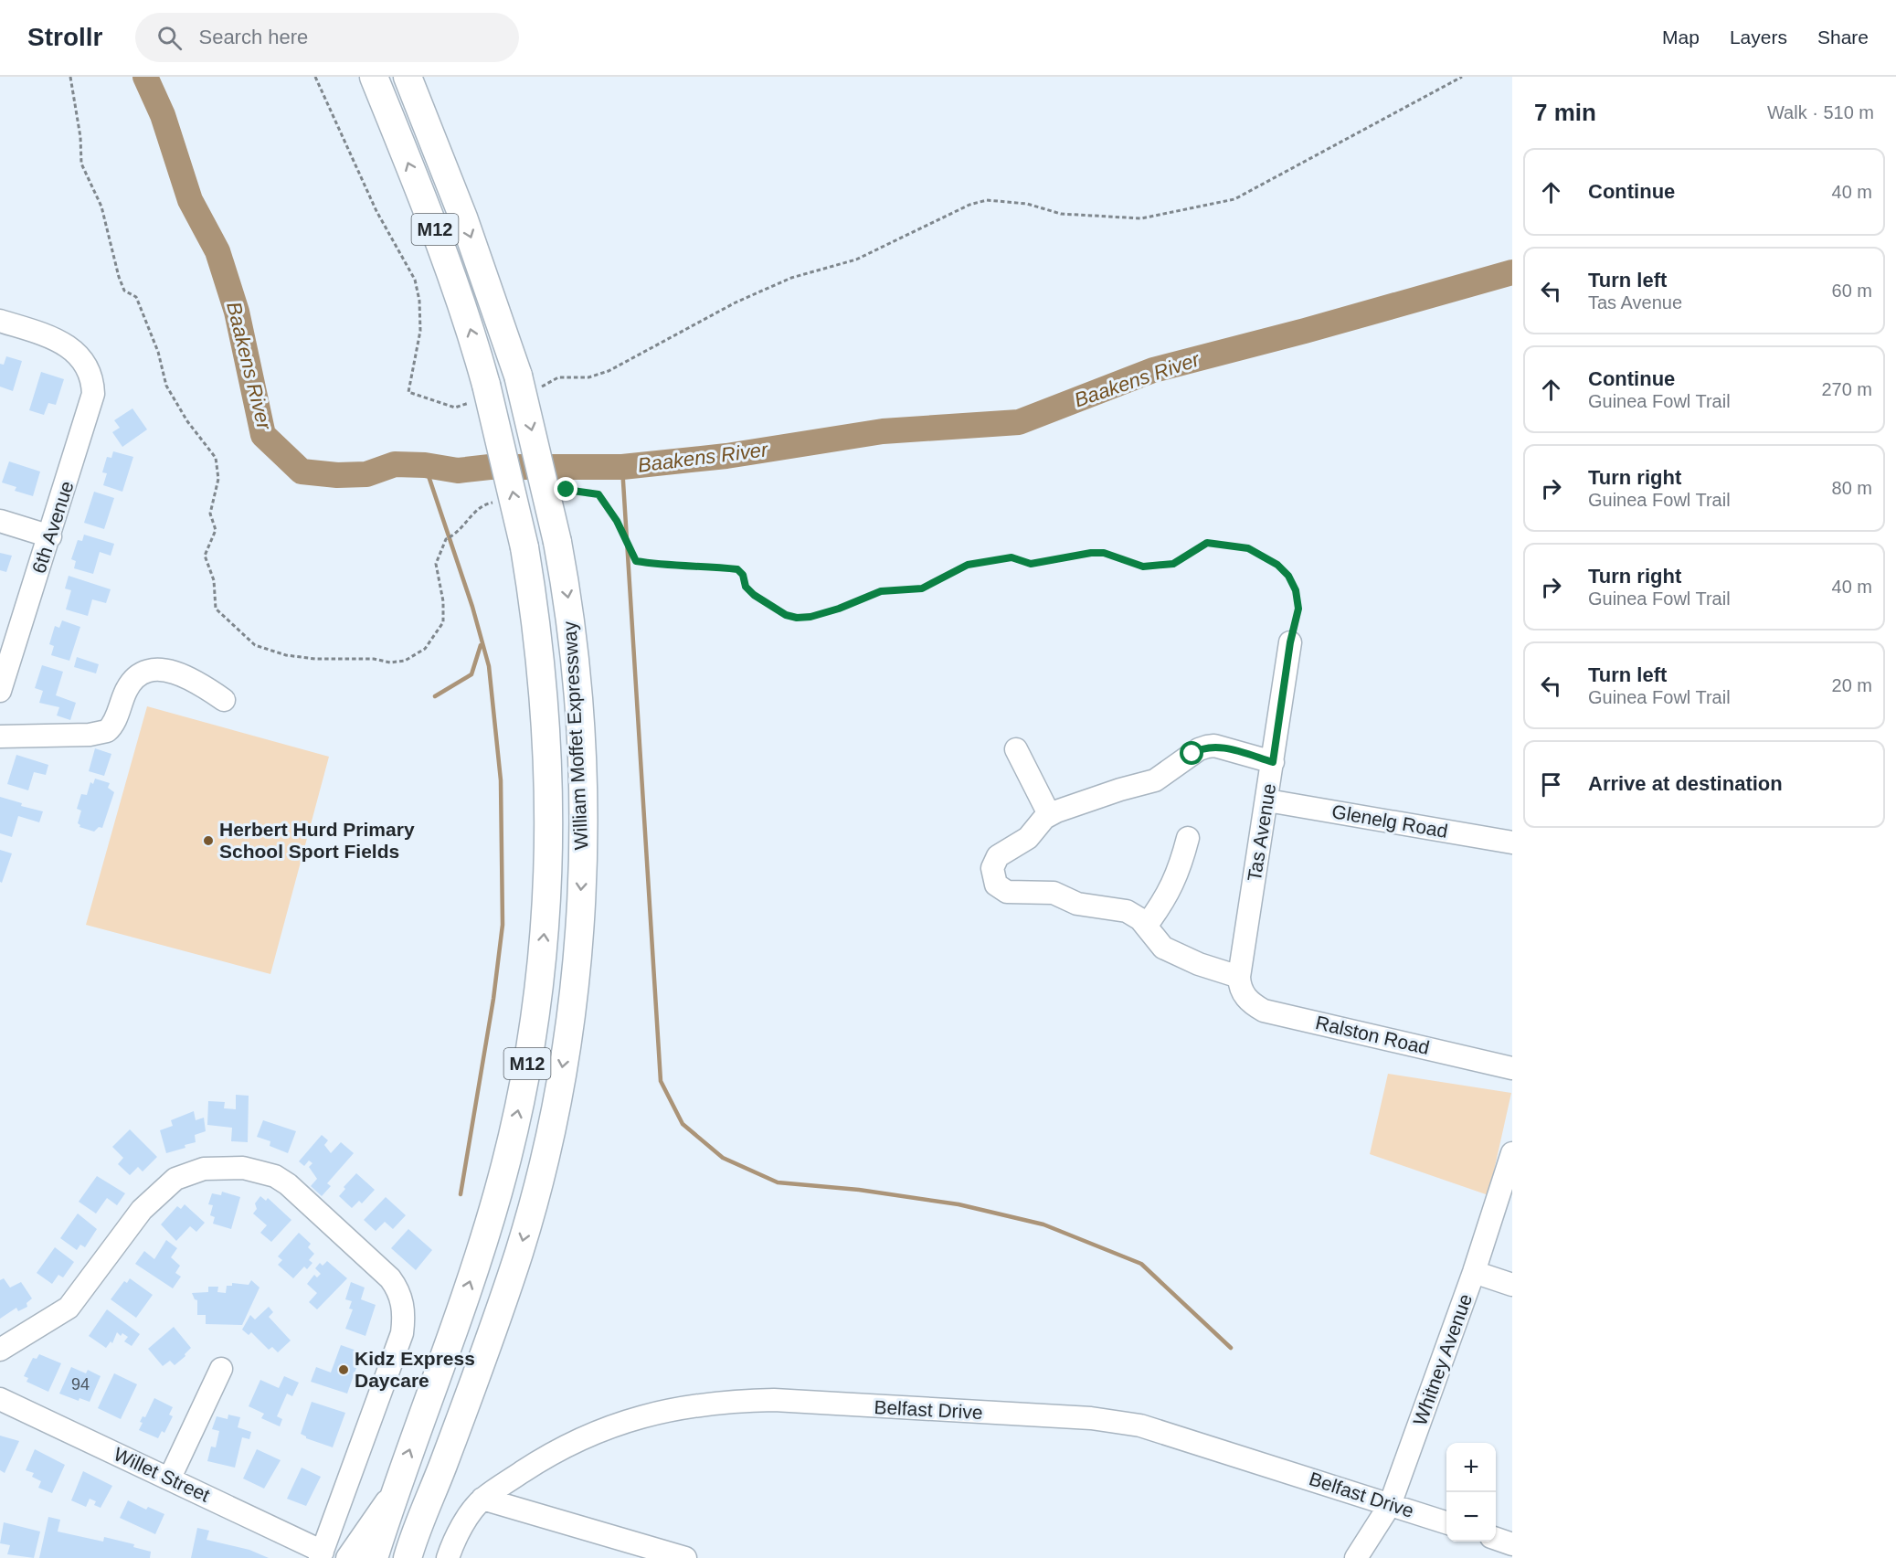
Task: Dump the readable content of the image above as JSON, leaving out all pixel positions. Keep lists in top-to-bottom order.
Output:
{
  "streets": {
    "main road": ["M12", "William Moffet Expressway"],
    "street": [
      "6th Avenue",
      "Glenelg Road",
      "Tas Avenue",
      "Ralston Road",
      "Whitney Avenue",
      "Belfast Drive",
      "Willet Street"
    ]
  },
  "crossings": [
    ["Glenelg Road", "Tas Avenue"],
    ["Tas Avenue", "Ralston Road"],
    ["Whitney Avenue", "Belfast Drive"]
  ],
  "water": ["Baakens River"],
  "places": ["Herbert Hurd Primary School Sport Fields", "Kidz Express Daycare"],
  "house_numbers": ["94"],
  "page": {
    "header": "Strollr",
    "search": "Search here",
    "nav": ["Map", "Layers", "Share"],
    "heading": ["7 min", "Walk · 510 m"],
    "list": [
      ["Continue", "40 m"],
      ["Turn left", "Tas Avenue", "60 m"],
      ["Continue", "Guinea Fowl Trail", "270 m"],
      ["Turn right", "Guinea Fowl Trail", "80 m"],
      ["Turn right", "Guinea Fowl Trail", "40 m"],
      ["Turn left", "Guinea Fowl Trail", "20 m"],
      "Arrive at destination"
    ],
    "map_buttons": ["+", "−"]
  }
}
